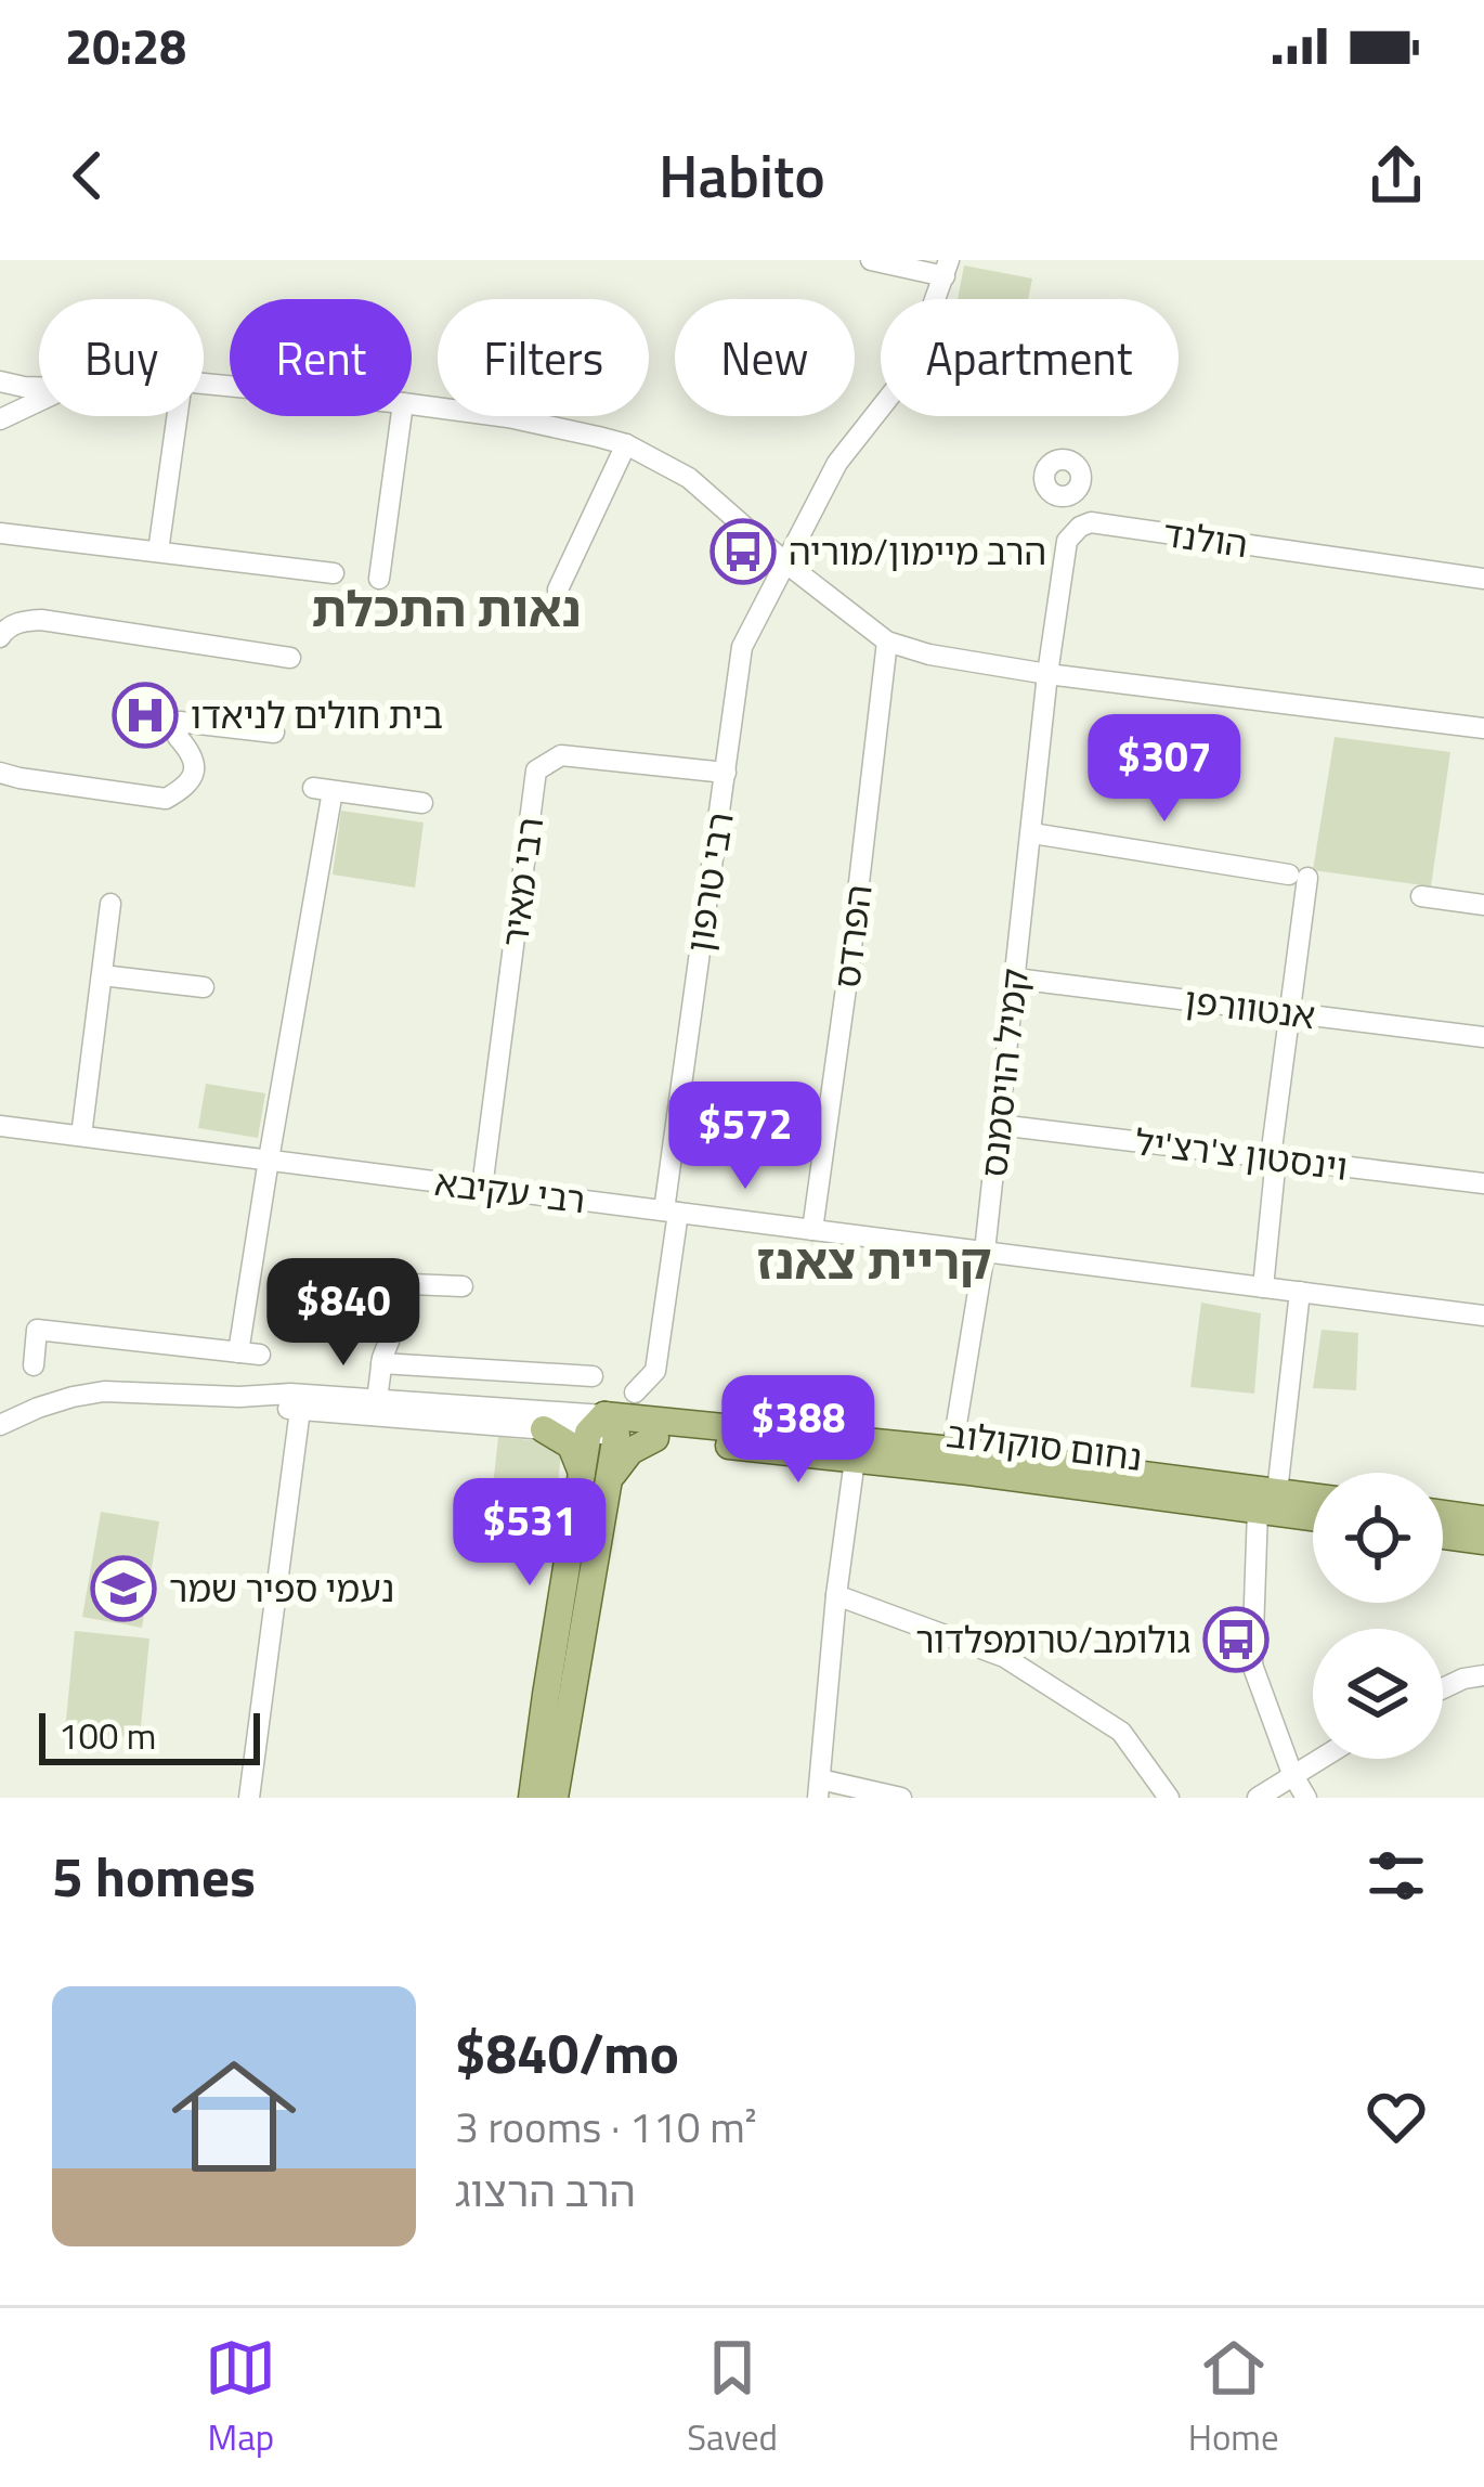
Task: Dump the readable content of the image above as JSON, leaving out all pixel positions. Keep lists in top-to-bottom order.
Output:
{
  "streets": {
    "main road": ["נחום סוקולוב"],
    "street": [
      "הולנד",
      "רבי מאיר",
      "רבי טרפון",
      "הפרדס",
      "אנטוורפן",
      "קמיל הויסמנס",
      "וינסטון צ'רצ'יל",
      "רבי עקיבא"
    ]
  },
  "crossings": [
    ["רבי מאיר", "רבי טרפון"],
    ["רבי מאיר", "רבי עקיבא"],
    ["רבי טרפון", "רבי עקיבא"],
    ["הפרדס", "רבי עקיבא"],
    ["אנטוורפן", "קמיל הויסמנס"],
    ["קמיל הויסמנס", "וינסטון צ'רצ'יל"],
    ["קמיל הויסמנס", "רבי עקיבא"],
    ["קמיל הויסמנס", "נחום סוקולוב"]
  ],
  "districts": ["נאות התכלת", "קריית צאנז"],
  "places": {
    "bus stop": ["הרב מיימון/מוריה", "גולומב/טרומפלדור"],
    "hospital": ["בית חולים לניאדו"],
    "school or university": ["נעמי ספיר שמר"]
  },
  "scale_bar": "100 m",
  "page": {
    "status": "20:28",
    "header": "Habito",
    "chip": [
      "Buy",
      "Rent",
      "Filters",
      "New",
      "Apartment"
    ],
    "price": [
      "$307",
      "$572",
      "$840",
      "$388",
      "$531"
    ],
    "scale": "100 m",
    "heading": "5 homes",
    "list": [
      {
        "name": "$840/mo",
        "note": "3 rooms · 110 m² · הרב הרצוג"
      }
    ],
    "tabs": ["Map", "Saved", "Home"]
  }
}
